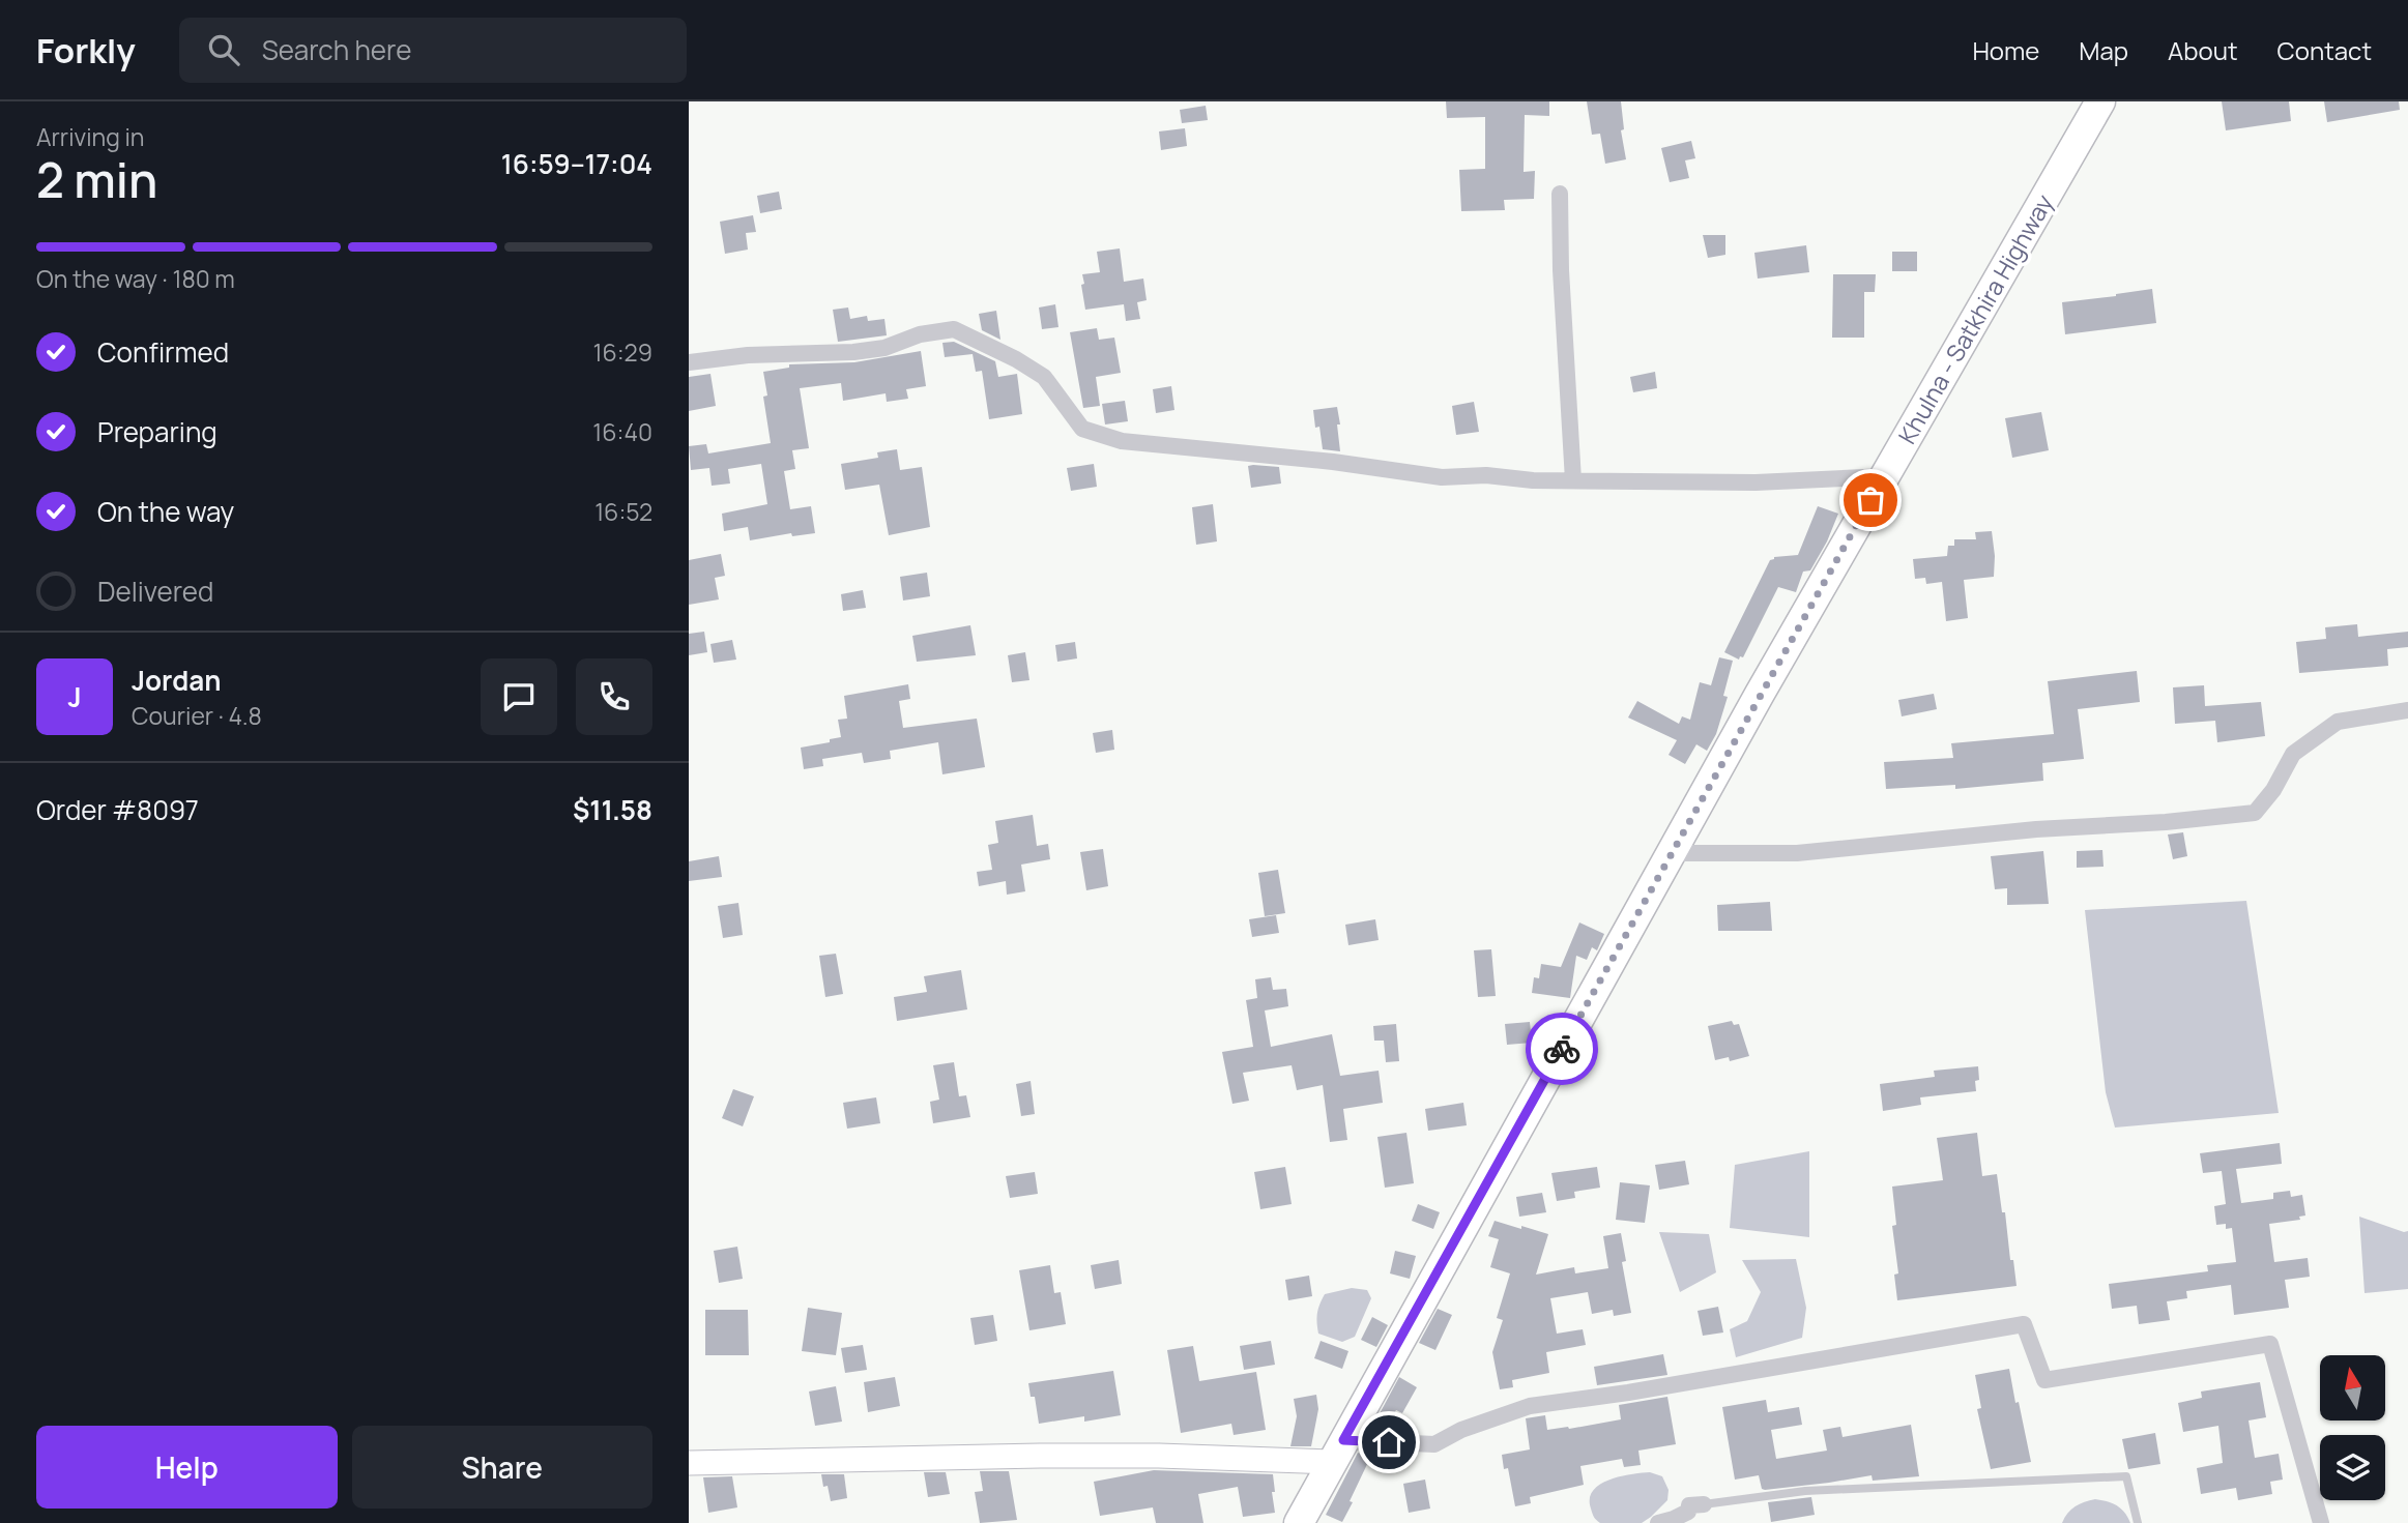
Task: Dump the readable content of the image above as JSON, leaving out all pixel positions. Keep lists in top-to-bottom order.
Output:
{
  "streets": {
    "highway": ["Khulna - Satkhira Highway"]
  },
  "north": "top",
  "page": {
    "header": "Forkly",
    "search": "Search here",
    "nav": [
      "Home",
      "Map",
      "About",
      "Contact"
    ],
    "heading": ["2 min", "Arriving in", "16:59–17:04"],
    "panel": [
      "Jordan",
      "Courier · 4.8",
      "Order #8097",
      "$11.58"
    ],
    "bar": "On the way · 180 m",
    "list": [
      ["Confirmed", "16:29"],
      ["Preparing", "16:40"],
      ["On the way", "16:52"],
      "Delivered"
    ],
    "round": "J",
    "buttons": ["Help", "Share"]
  }
}
